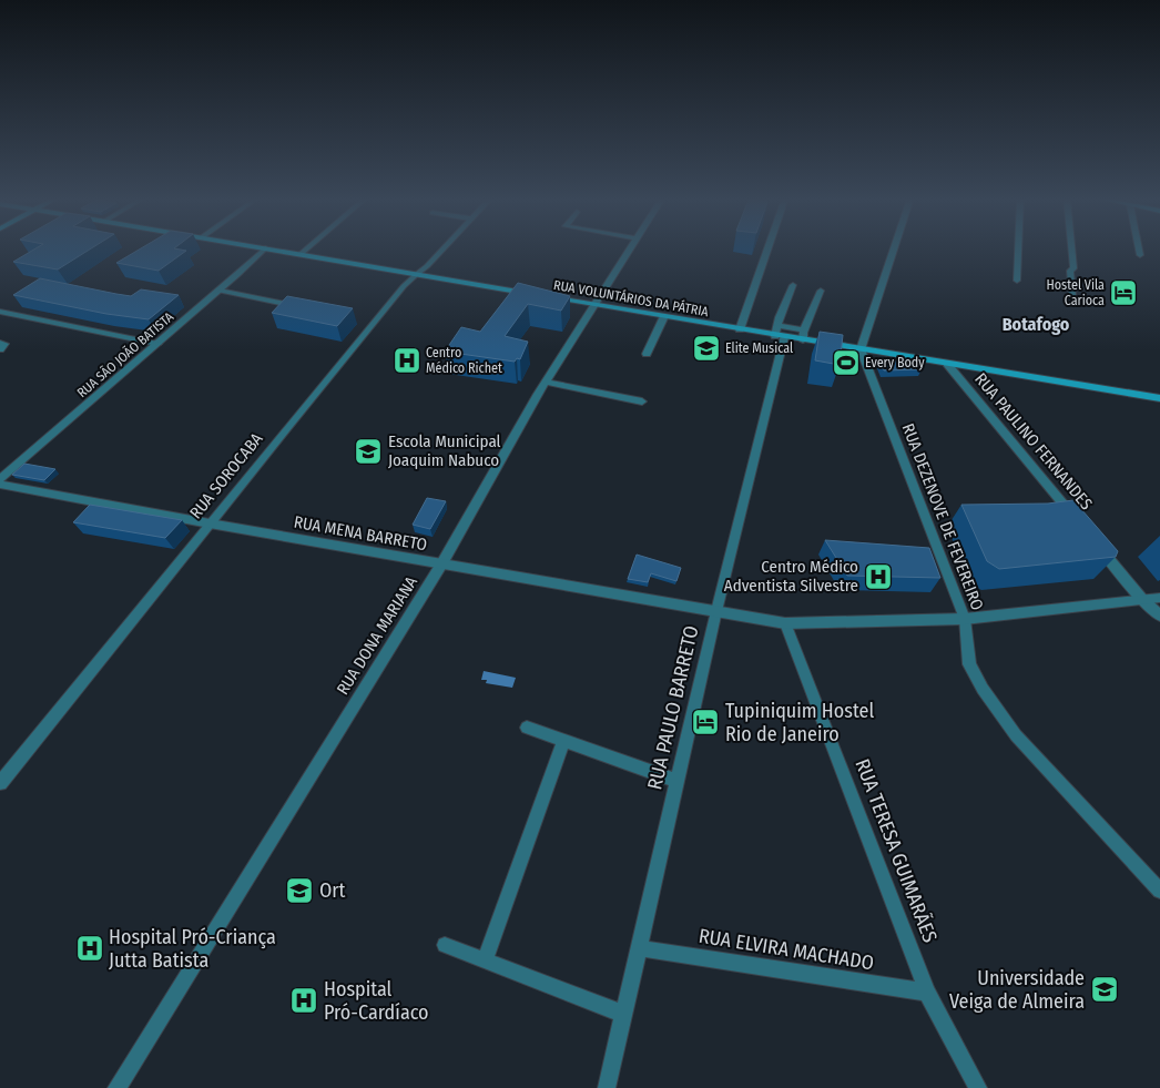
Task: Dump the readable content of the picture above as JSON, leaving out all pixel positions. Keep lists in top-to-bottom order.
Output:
{
  "streets": {
    "main road": ["RUA VOLUNTÁRIOS DA PÁTRIA"],
    "street": [
      "RUA SÃO JOÃO BATISTA",
      "RUA PAULINO FERNANDES",
      "RUA SOROCABA",
      "RUA DEZENOVE DE FEVEREIRO",
      "RUA MENA BARRETO",
      "RUA DONA MARIANA",
      "RUA PAULO BARRETO",
      "RUA TERESA GUIMARÃES",
      "RUA ELVIRA MACHADO"
    ]
  },
  "crossings": [
    ["RUA VOLUNTÁRIOS DA PÁTRIA", "RUA PAULINO FERNANDES"],
    ["RUA VOLUNTÁRIOS DA PÁTRIA", "RUA SOROCABA"],
    ["RUA VOLUNTÁRIOS DA PÁTRIA", "RUA DEZENOVE DE FEVEREIRO"],
    ["RUA VOLUNTÁRIOS DA PÁTRIA", "RUA DONA MARIANA"],
    ["RUA VOLUNTÁRIOS DA PÁTRIA", "RUA PAULO BARRETO"],
    ["RUA SOROCABA", "RUA MENA BARRETO"],
    ["RUA DEZENOVE DE FEVEREIRO", "RUA MENA BARRETO"],
    ["RUA MENA BARRETO", "RUA DONA MARIANA"],
    ["RUA MENA BARRETO", "RUA PAULO BARRETO"],
    ["RUA MENA BARRETO", "RUA TERESA GUIMARÃES"],
    ["RUA PAULO BARRETO", "RUA ELVIRA MACHADO"],
    ["RUA TERESA GUIMARÃES", "RUA ELVIRA MACHADO"]
  ],
  "districts": ["Botafogo"],
  "places": {
    "hotel": ["Hostel Vila Carioca", "Tupiniquim Hostel Rio de Janeiro"],
    "school or university": [
      "Elite Musical",
      "Escola Municipal Joaquim Nabuco",
      "Ort",
      "Universidade Veiga de Almeira"
    ],
    "hospital": [
      "Centro Médico Richet",
      "Centro Médico Adventista Silvestre",
      "Hospital Pró-Criança Jutta Batista",
      "Hospital Pró-Cardíaco"
    ],
    "sports": ["Every Body"]
  }
}
